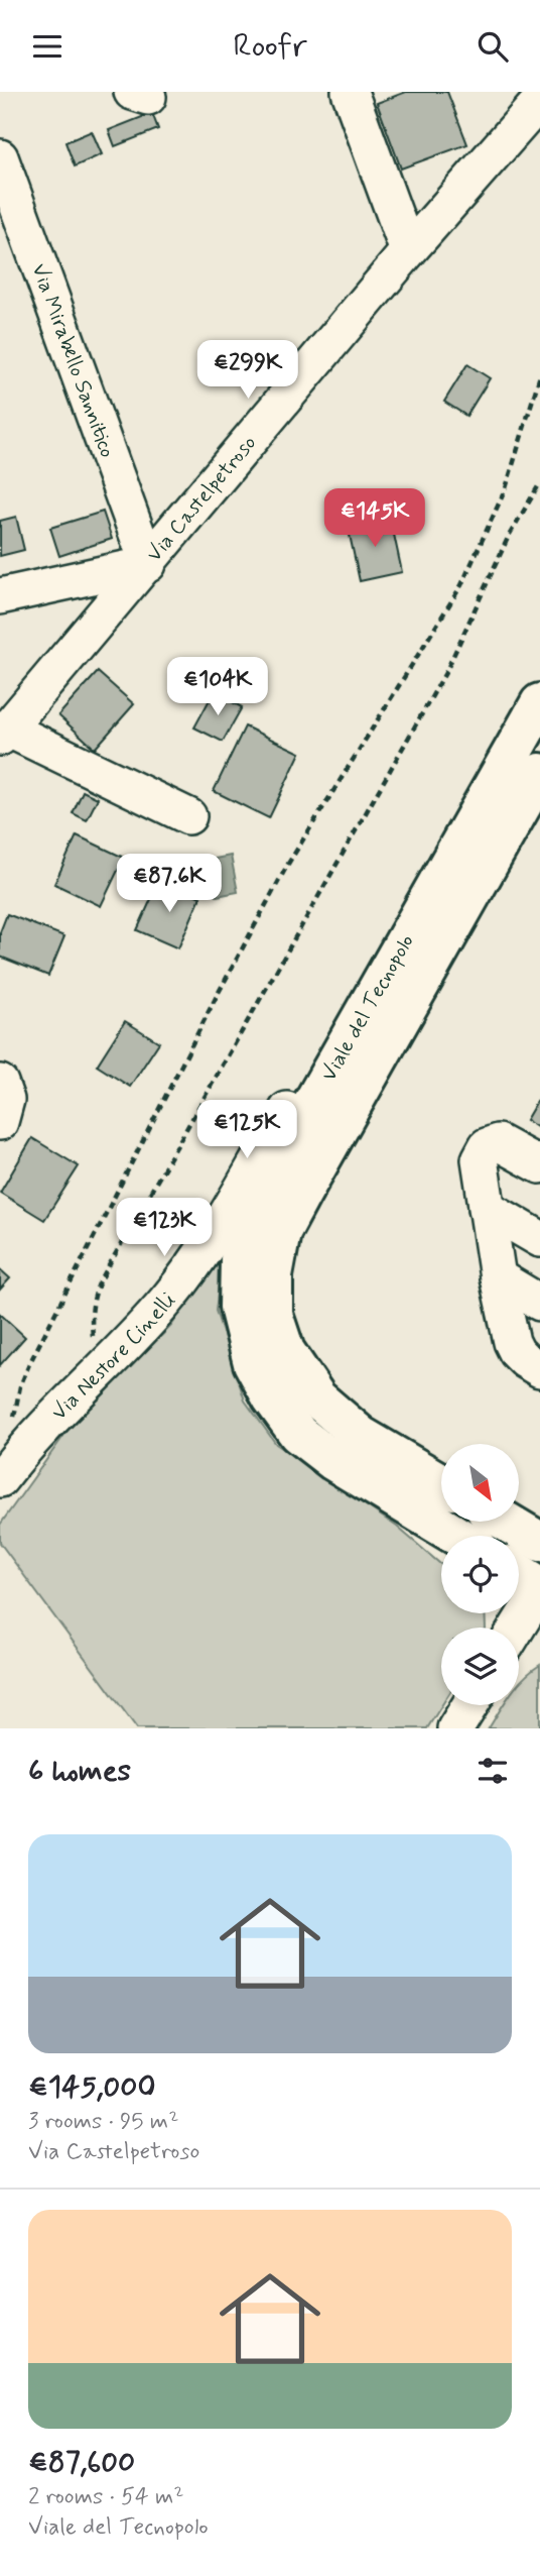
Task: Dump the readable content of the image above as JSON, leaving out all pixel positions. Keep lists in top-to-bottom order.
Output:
{
  "streets": {
    "main road": ["Viale del Tecnopolo"],
    "street": ["Via Mirabello Sannitico", "Via Castelpetroso", "Via Nestore Cinelli"]
  },
  "crossings": [
    ["Via Mirabello Sannitico", "Via Castelpetroso"],
    ["Viale del Tecnopolo", "Via Nestore Cinelli"]
  ],
  "north": "bottom right",
  "page": {
    "header": "Roofr",
    "price": [
      "€299K",
      "€145K",
      "€104K",
      "€87.6K",
      "€125K",
      "€123K"
    ],
    "heading": "6 homes",
    "list": [
      {
        "name": "€145,000",
        "note": "3 rooms · 95 m² · Via Castelpetroso"
      },
      {
        "name": "€87,600",
        "note": "2 rooms · 54 m² · Viale del Tecnopolo"
      }
    ]
  }
}
